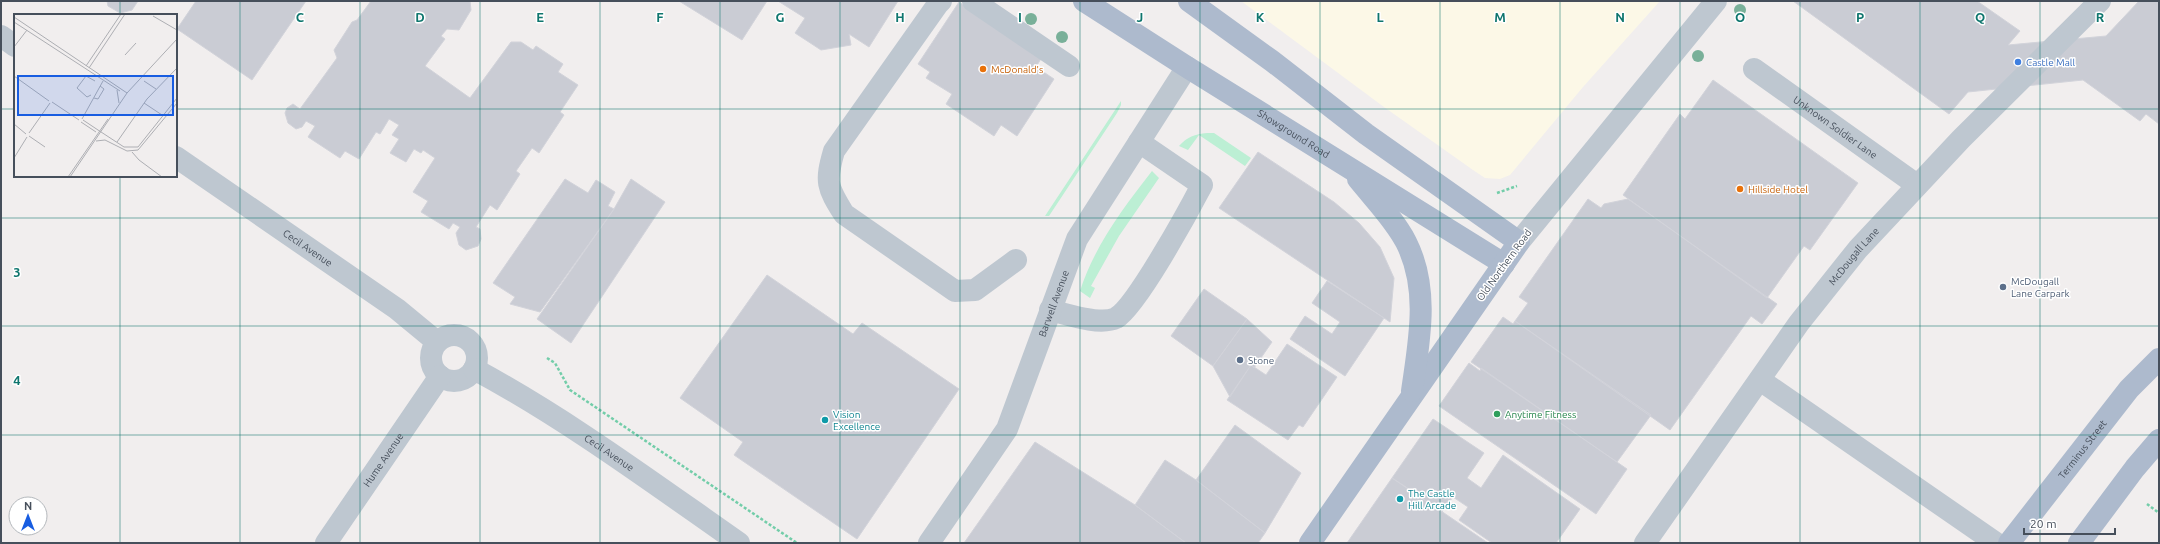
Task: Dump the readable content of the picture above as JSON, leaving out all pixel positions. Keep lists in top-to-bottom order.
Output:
{
  "streets": {
    "main road": ["Showground Road", "Old Northern Road", "Terminus Street"],
    "street": [
      "Unknown Soldier Lane",
      "Cecil Avenue",
      "McDougall Lane",
      "Barwell Avenue",
      "Hume Avenue"
    ]
  },
  "crossings": [
    ["Unknown Soldier Lane", "McDougall Lane"],
    ["Showground Road", "Old Northern Road"],
    ["Showground Road", "Barwell Avenue"],
    ["Cecil Avenue", "Hume Avenue"]
  ],
  "places": [
    "Castle Mall",
    "McDonald's",
    "Hillside Hotel",
    "McDougall Lane Carpark",
    "Stone",
    "Anytime Fitness",
    "Vision Excellence",
    "The Castle Hill Arcade"
  ],
  "scale_bar": "20 m",
  "north": "top",
  "grid": {
    "columns": [
      "C",
      "D",
      "E",
      "F",
      "G",
      "H",
      "I",
      "J",
      "K",
      "L",
      "M",
      "N",
      "O",
      "P",
      "Q",
      "R"
    ],
    "rows": ["3", "4"]
  }
}
